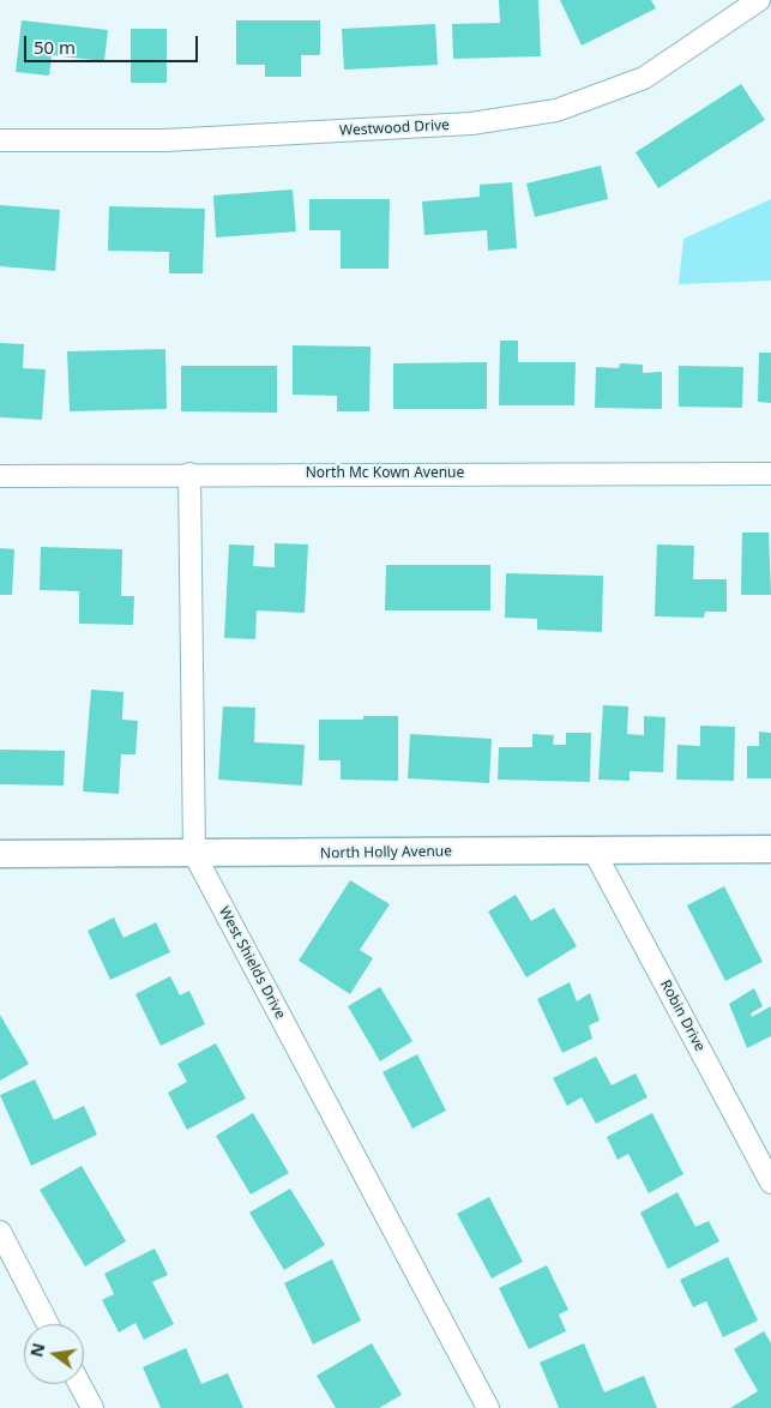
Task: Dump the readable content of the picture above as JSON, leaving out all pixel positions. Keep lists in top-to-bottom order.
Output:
{
  "streets": {
    "street": [
      "Westwood Drive",
      "North Mc Kown Avenue",
      "North Holly Avenue",
      "West Shields Drive",
      "Robin Drive"
    ]
  },
  "crossings": [
    ["North Mc Kown Avenue", "West Shields Drive"],
    ["North Holly Avenue", "West Shields Drive"],
    ["North Holly Avenue", "Robin Drive"]
  ],
  "scale_bar": "50 m",
  "north": "left"
}
